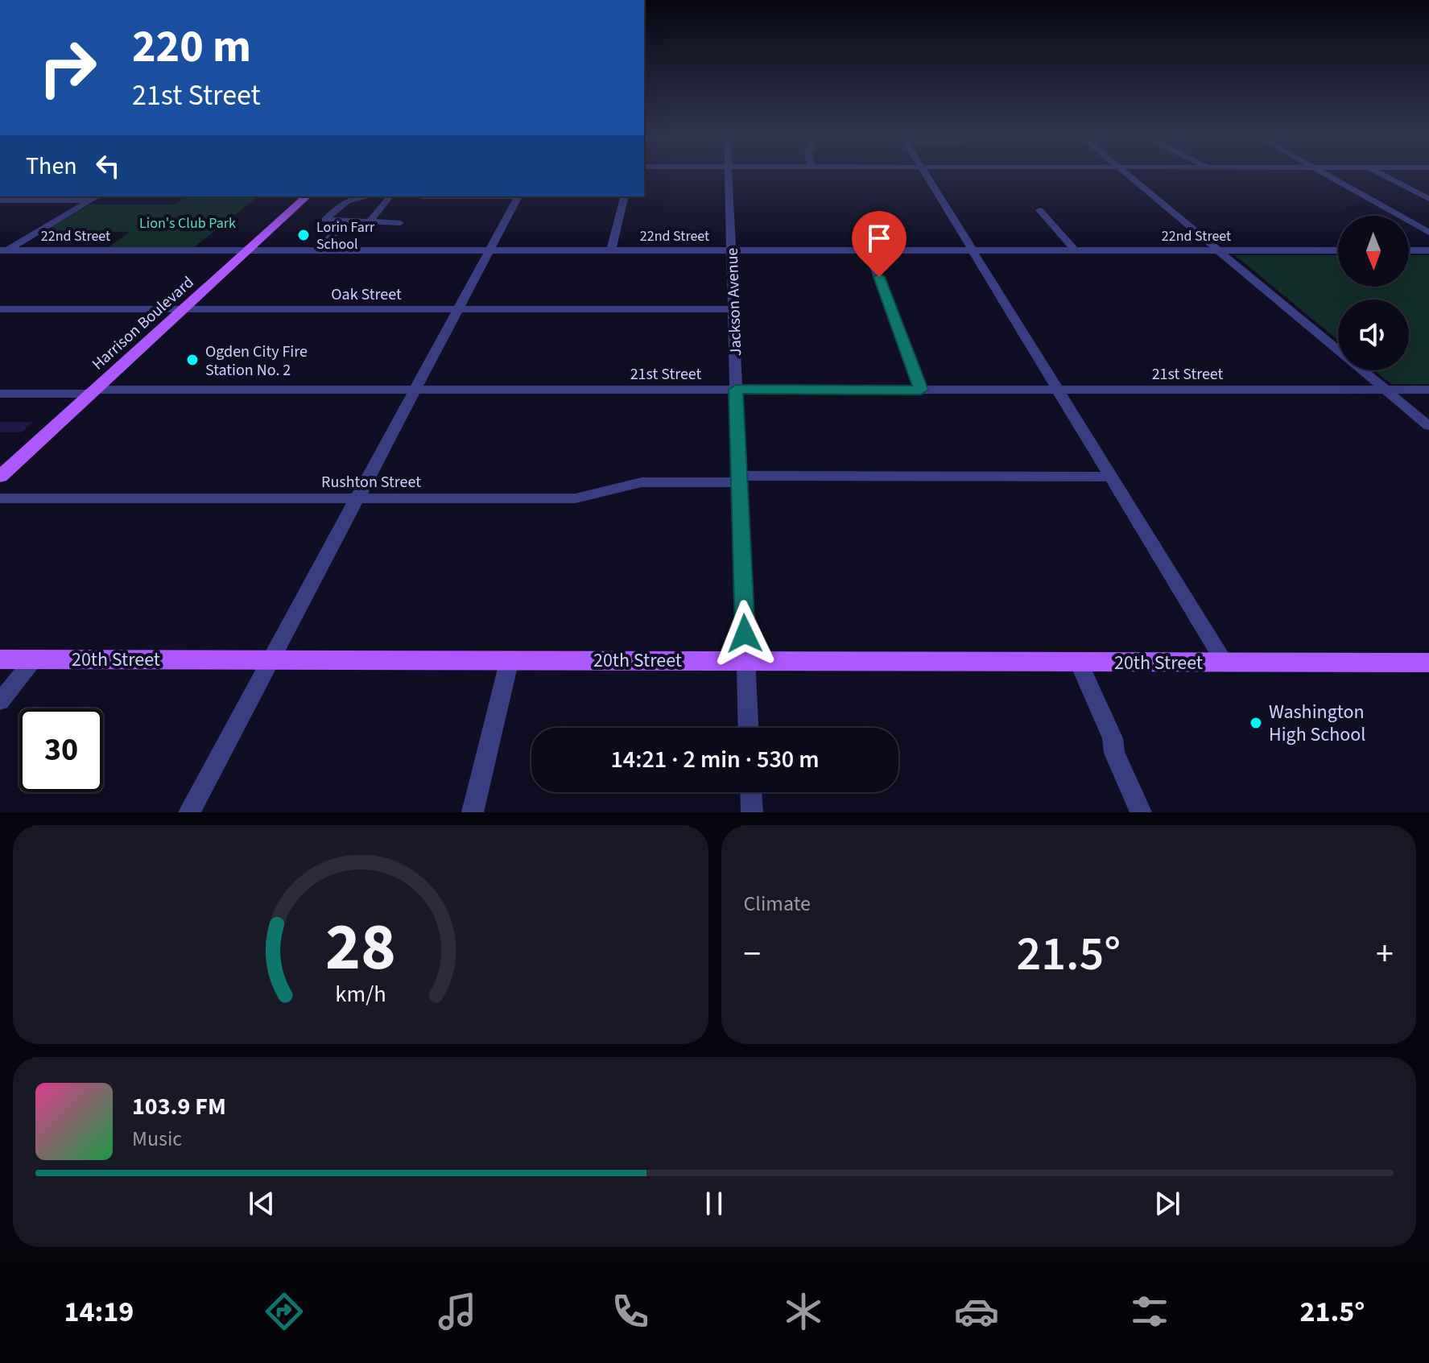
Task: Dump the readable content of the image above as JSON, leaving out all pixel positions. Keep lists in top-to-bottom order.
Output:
{
  "streets": {
    "main road": ["Harrison Boulevard", "20th Street"],
    "street": [
      "22nd Street",
      "Oak Street",
      "Jackson Avenue",
      "21st Street",
      "Rushton Street"
    ]
  },
  "crossings": [
    ["22nd Street", "Jackson Avenue"],
    ["22nd Street", "Harrison Boulevard"],
    ["Oak Street", "Jackson Avenue"],
    ["Oak Street", "Harrison Boulevard"],
    ["Jackson Avenue", "21st Street"],
    ["Jackson Avenue", "Rushton Street"],
    ["Jackson Avenue", "20th Street"],
    ["Harrison Boulevard", "21st Street"]
  ],
  "parks": ["Lion's Club Park"],
  "places": ["Lorin Farr School", "Ogden City Fire Station No. 2", "Washington High School"],
  "north": "bottom",
  "page": {
    "turn": ["220 m", "21st Street"],
    "then": "Then",
    "limit": "30",
    "trip": "14:21 · 2 min · 530 m",
    "tile": "Climate",
    "heat": ["−", "21.5°", "+"],
    "song": ["103.9 FM", "Music"],
    "tabs": ["14:19", "21.5°"],
    "gauge": ["28", "km/h"]
  }
}
